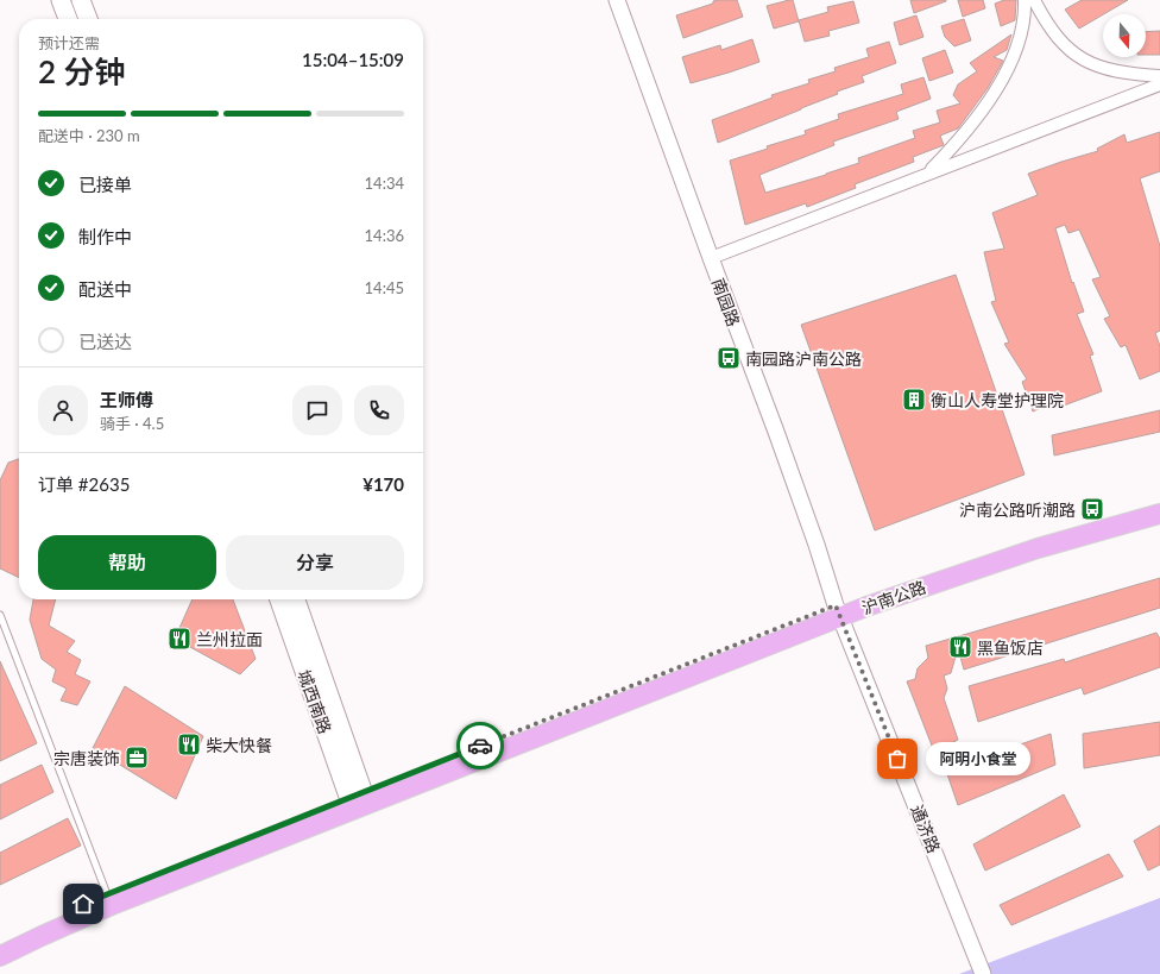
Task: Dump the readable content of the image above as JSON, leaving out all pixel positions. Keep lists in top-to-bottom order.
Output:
{
  "streets": {
    "main road": ["沪南公路", "城西南路"],
    "street": ["南园路", "通济路"]
  },
  "crossings": [
    ["南园路", "沪南公路"],
    ["南园路", "通济路"],
    ["沪南公路", "城西南路"],
    ["沪南公路", "通济路"]
  ],
  "places": {
    "bus stop": ["南园路沪南公路", "沪南公路听潮路"],
    "building": ["衡山人寿堂护理院"],
    "restaurant": ["兰州拉面", "黑鱼饭店", "柴大快餐"],
    "office": ["宗唐装饰"],
    "other": ["阿明小食堂"]
  },
  "north": "bottom",
  "page": {
    "heading": ["2 分钟", "预计还需", "15:04–15:09"],
    "panel": [
      "王师傅",
      "骑手 · 4.5",
      "订单 #2635",
      "¥170"
    ],
    "bar": "配送中 · 230 m",
    "list": [
      ["已接单", "14:34"],
      ["制作中", "14:36"],
      ["配送中", "14:45"],
      "已送达"
    ],
    "buttons": ["帮助", "分享"],
    "bubble": "阿明小食堂"
  }
}
